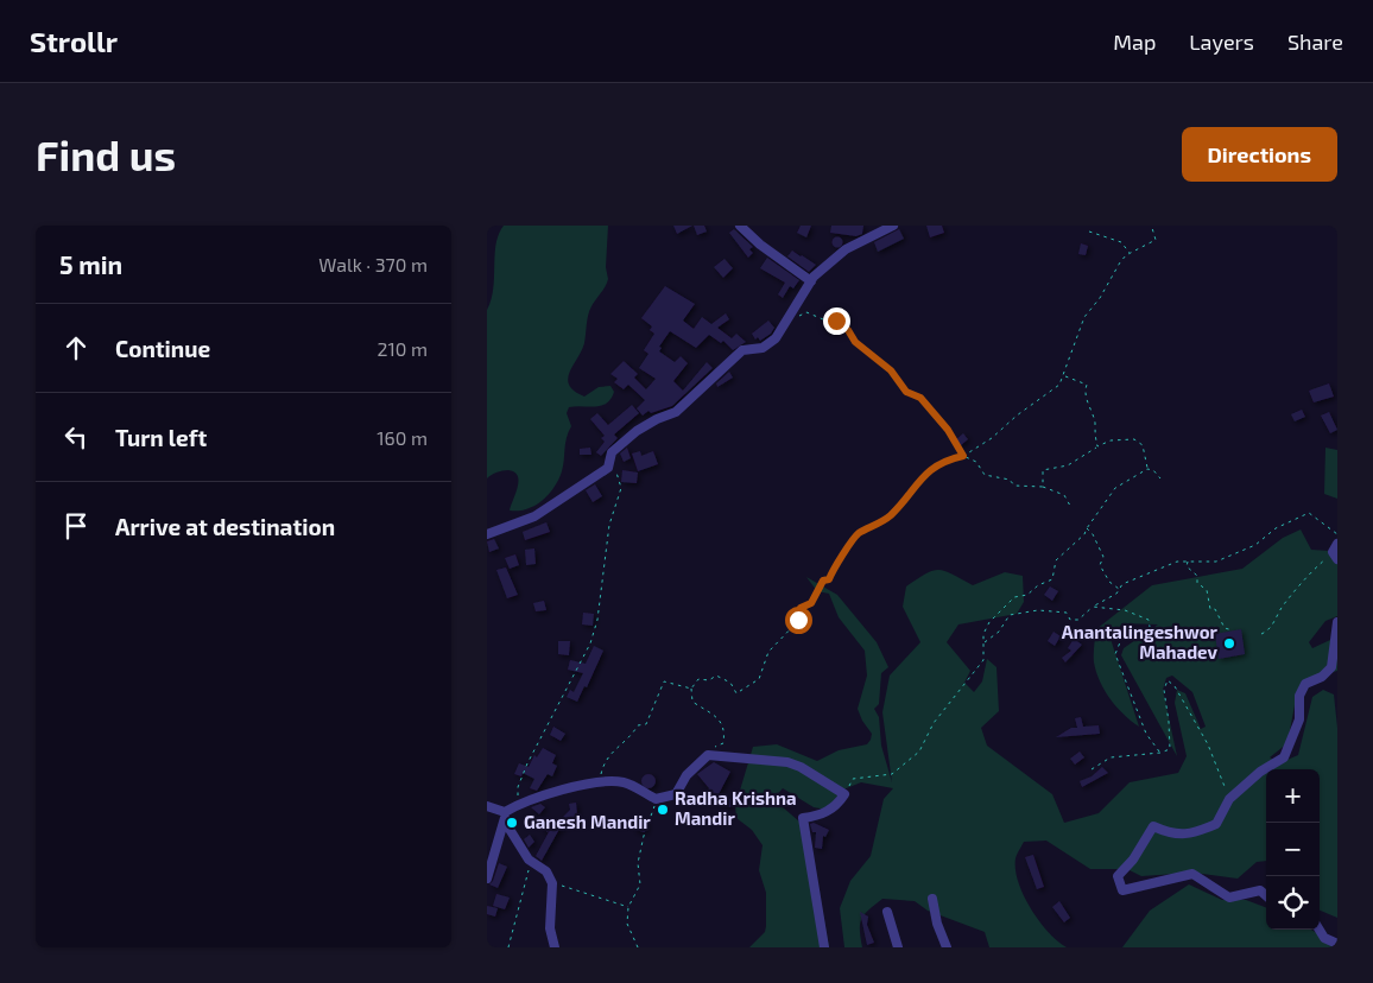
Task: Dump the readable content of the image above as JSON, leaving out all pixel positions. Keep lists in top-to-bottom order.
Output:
{
  "places": ["Anantalingeshwor Mahadev", "Radha Krishna Mandir", "Ganesh Mandir"],
  "page": {
    "header": "Strollr",
    "nav": ["Map", "Layers", "Share"],
    "buttons": "Directions",
    "title": "Find us",
    "heading": ["5 min", "Walk · 370 m"],
    "list": [
      ["Continue", "210 m"],
      ["Turn left", "160 m"],
      "Arrive at destination"
    ],
    "map_buttons": ["+", "−"]
  }
}
